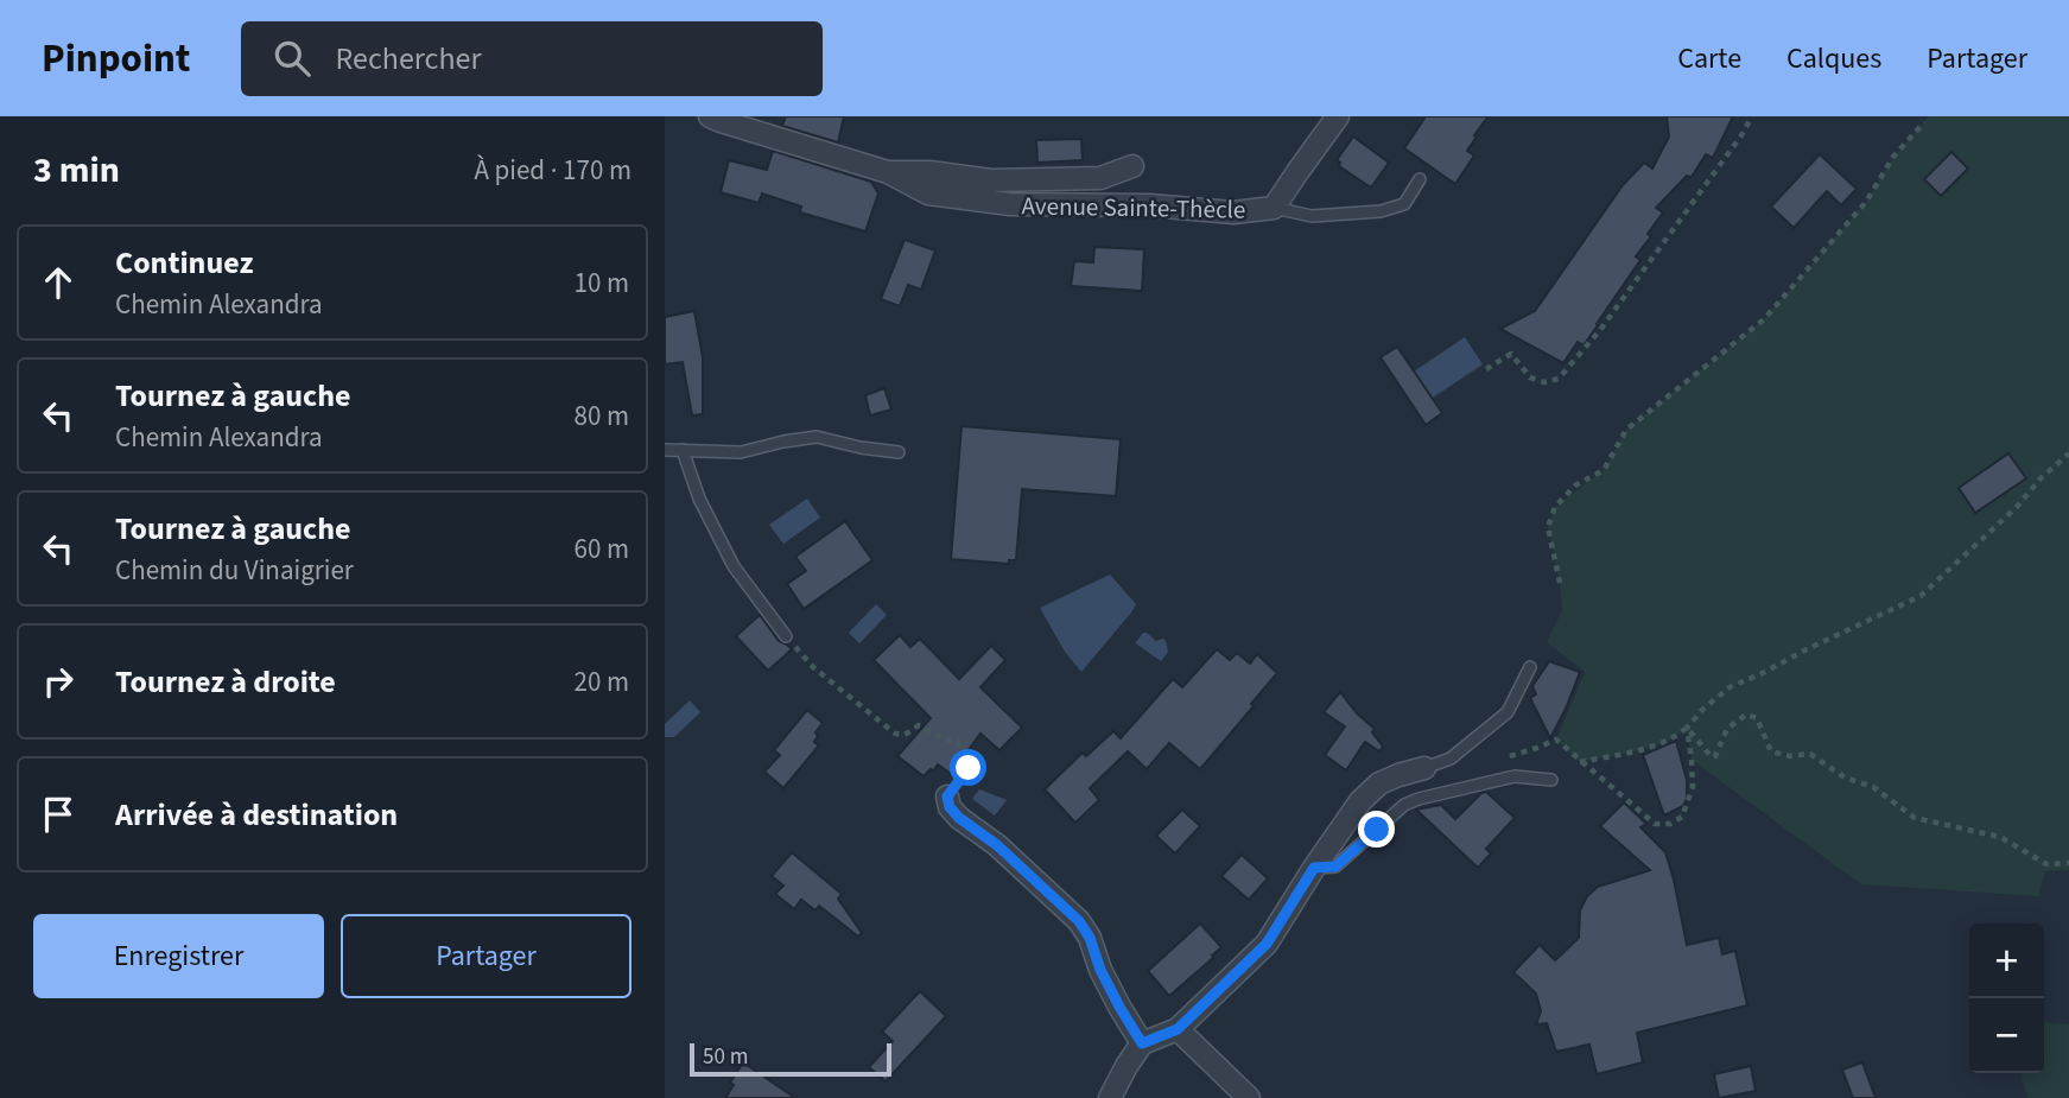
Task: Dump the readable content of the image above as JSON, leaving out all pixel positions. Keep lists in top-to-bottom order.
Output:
{
  "streets": {
    "street": ["Avenue Sainte-Thècle"]
  },
  "scale_bar": "50 m",
  "page": {
    "header": "Pinpoint",
    "search": "Rechercher",
    "nav": ["Carte", "Calques", "Partager"],
    "heading": ["3 min", "À pied · 170 m"],
    "list": [
      ["Continuez", "Chemin Alexandra", "10 m"],
      ["Tournez à gauche", "Chemin Alexandra", "80 m"],
      ["Tournez à gauche", "Chemin du Vinaigrier", "60 m"],
      ["Tournez à droite", "20 m"],
      "Arrivée à destination"
    ],
    "buttons": ["Enregistrer", "Partager"],
    "map_buttons": ["+", "−"],
    "scale": "50 m"
  }
}
